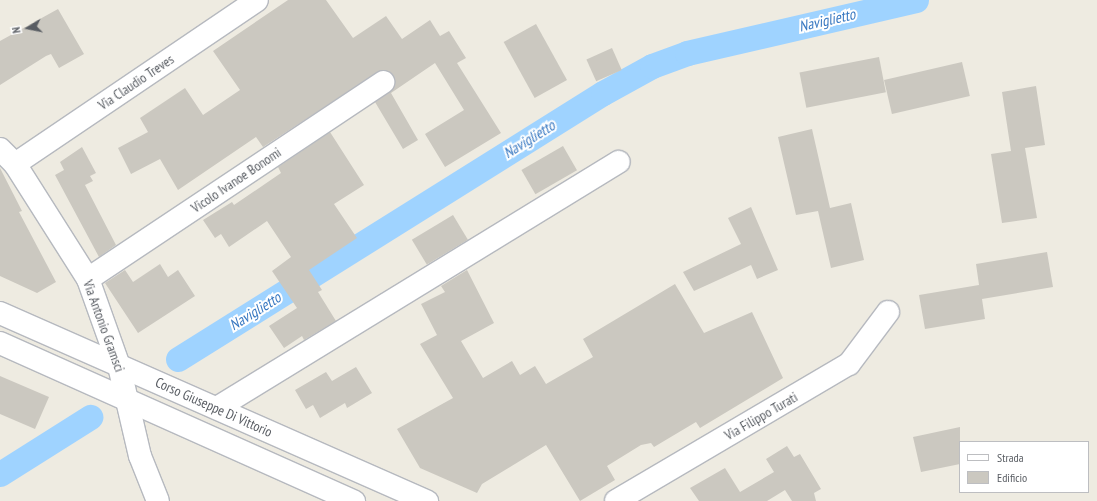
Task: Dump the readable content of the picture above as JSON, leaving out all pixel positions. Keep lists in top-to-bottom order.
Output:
{
  "streets": {
    "street": [
      "Via Claudio Treves",
      "Vicolo Ivanoe Bonomi",
      "Via Antonio Gramsci",
      "Corso Giuseppe Di Vittorio",
      "Via Filippo Turati"
    ]
  },
  "crossings": [
    ["Via Claudio Treves", "Via Antonio Gramsci"],
    ["Vicolo Ivanoe Bonomi", "Via Antonio Gramsci"],
    ["Via Antonio Gramsci", "Corso Giuseppe Di Vittorio"]
  ],
  "water": ["Naviglietto"],
  "legend": ["Strada", "Edificio"],
  "north": "left"
}
